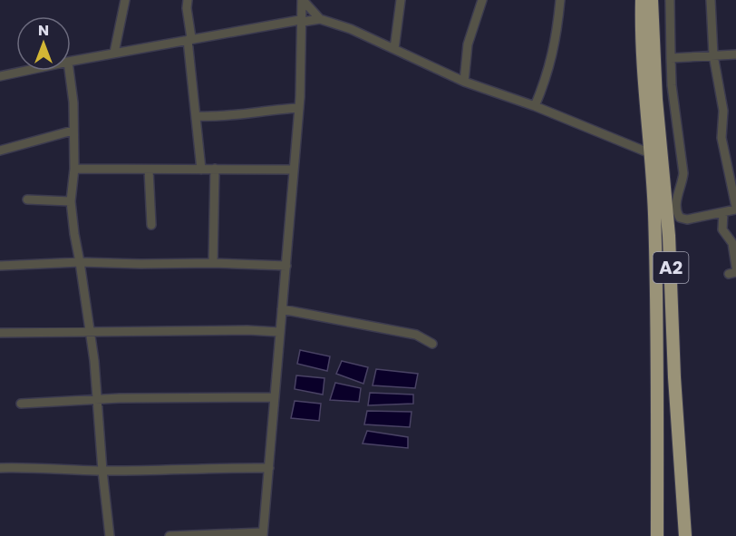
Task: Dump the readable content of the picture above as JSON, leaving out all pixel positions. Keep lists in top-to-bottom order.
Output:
{
  "streets": {
    "highway": ["A2"]
  },
  "north": "top"
}
